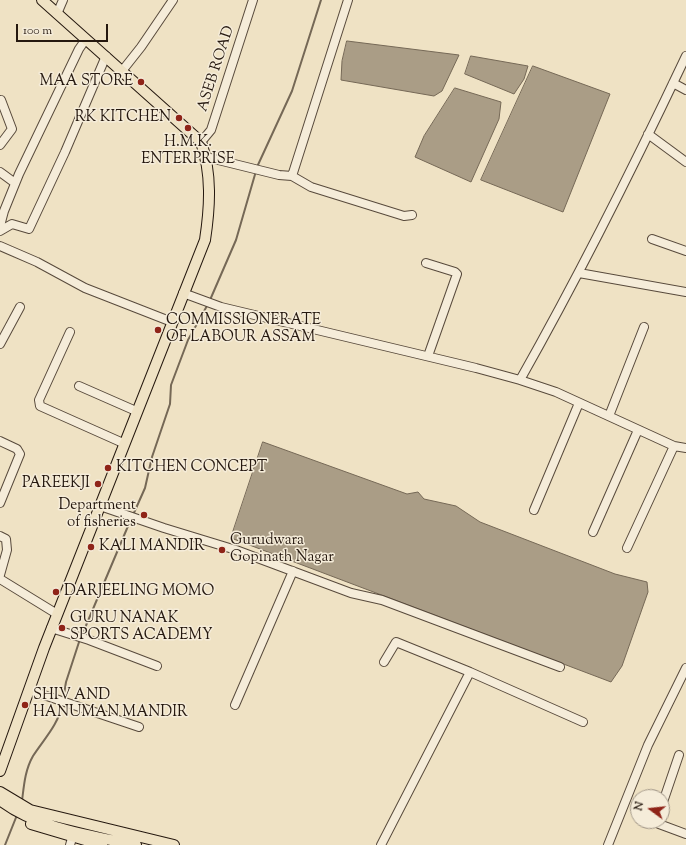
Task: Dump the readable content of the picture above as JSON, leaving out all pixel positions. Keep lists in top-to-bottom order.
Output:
{
  "streets": {
    "street": ["ASEB ROAD"]
  },
  "places": [
    "MAA STORE",
    "RK KITCHEN",
    "H.M.K. ENTERPRISE",
    "COMMISSIONERATE OF LABOUR ASSAM",
    "KITCHEN CONCEPT",
    "PAREEKJI",
    "Department of fisheries",
    "KALI MANDIR",
    "Gurudwara Gopinath Nagar",
    "DARJEELING MOMO",
    "GURU NANAK SPORTS ACADEMY",
    "SHIV AND HANUMAN MANDIR"
  ],
  "scale_bar": "100 m",
  "north": "left"
}
